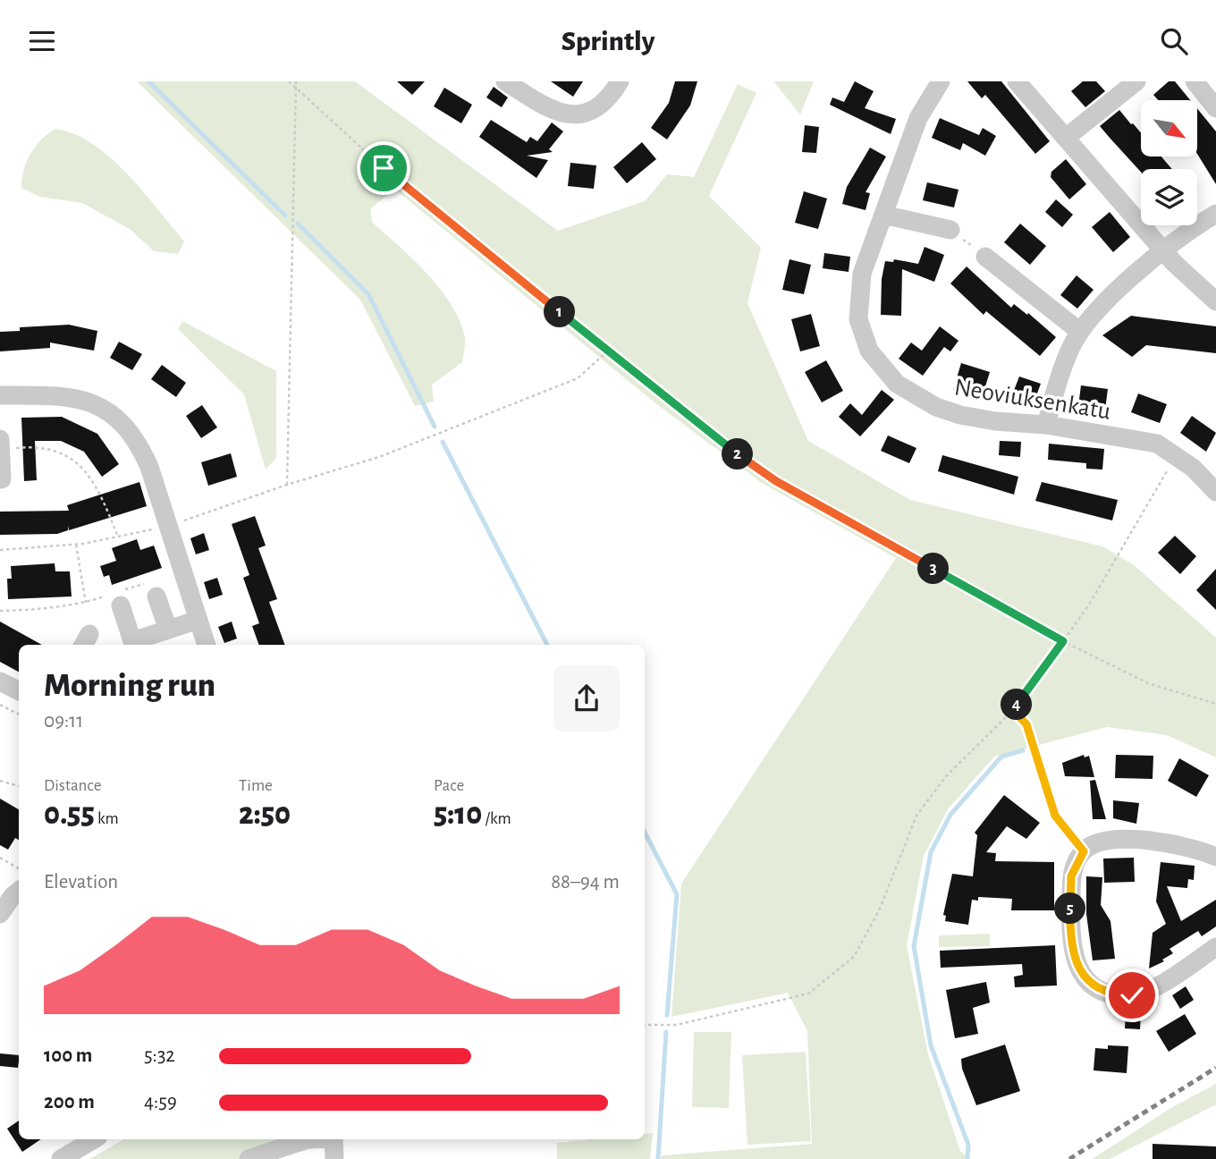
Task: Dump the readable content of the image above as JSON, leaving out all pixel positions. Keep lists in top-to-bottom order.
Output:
{
  "streets": {
    "street": ["Neoviuksenkatu"]
  },
  "north": "bottom right",
  "page": {
    "header": "Sprintly",
    "pins": [
      "1",
      "2",
      "3",
      "4",
      "5"
    ],
    "heading": ["Morning run", "09:11"],
    "stats": [
      ["Distance", "0.55 km"],
      ["Time", "2:50"],
      ["Pace", "5:10 /km"]
    ],
    "chart": ["Elevation", "88–94 m"],
    "list": [
      {
        "name": "100 m",
        "note": "5:32"
      },
      {
        "name": "200 m",
        "note": "4:59"
      }
    ]
  }
}
